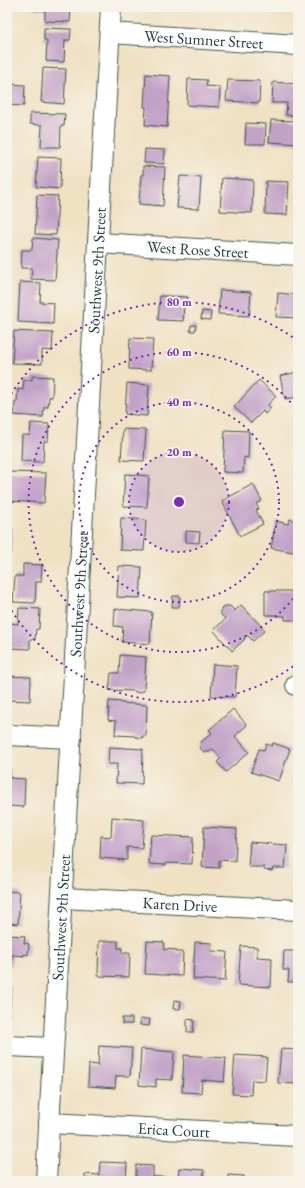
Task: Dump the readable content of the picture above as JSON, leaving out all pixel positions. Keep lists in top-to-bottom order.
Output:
{
  "streets": {
    "street": [
      "West Sumner Street",
      "West Rose Street",
      "Southwest 9th Street",
      "Karen Drive",
      "Erica Court"
    ]
  },
  "crossings": [
    ["West Sumner Street", "Southwest 9th Street"],
    ["West Rose Street", "Southwest 9th Street"],
    ["Southwest 9th Street", "Karen Drive"],
    ["Southwest 9th Street", "Erica Court"]
  ],
  "rings": [
    "80 m",
    "60 m",
    "40 m",
    "20 m"
  ]
}
